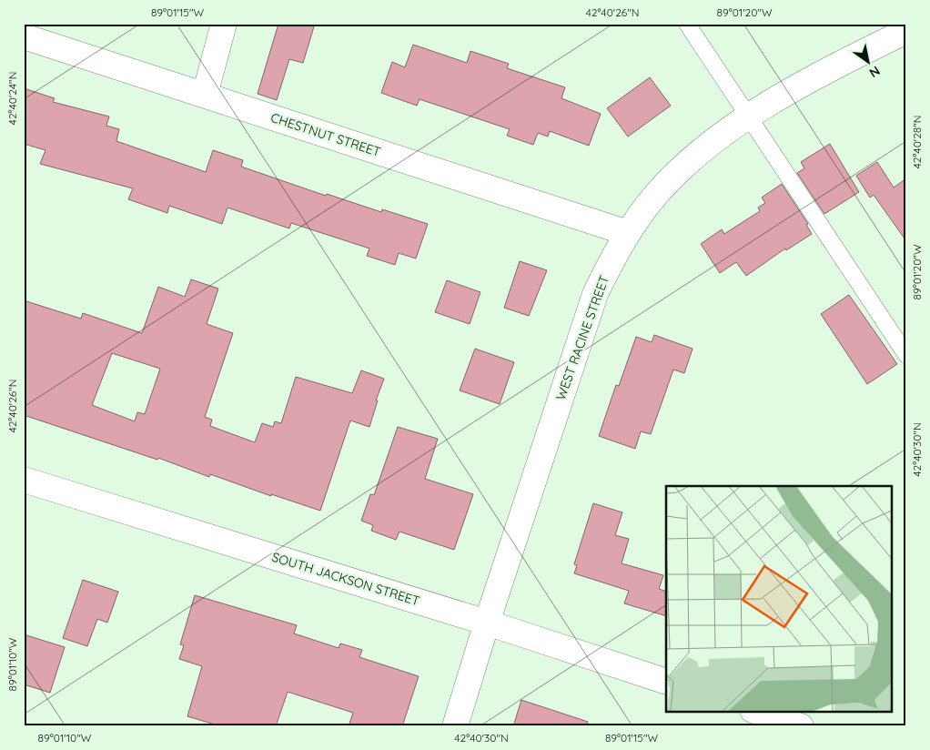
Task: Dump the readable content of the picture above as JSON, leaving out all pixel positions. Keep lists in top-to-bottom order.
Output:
{
  "streets": {
    "street": ["CHESTNUT STREET", "WEST RACINE STREET", "SOUTH JACKSON STREET"]
  },
  "crossings": [
    ["CHESTNUT STREET", "WEST RACINE STREET"],
    ["WEST RACINE STREET", "SOUTH JACKSON STREET"]
  ],
  "north": "bottom right",
  "coordinates": [
    "89°01'15\"W",
    "42°40'26\"N",
    "89°01'20\"W",
    "42°40'24\"N",
    "42°40'28\"N",
    "42°40'30\"N",
    "89°01'10\"W"
  ]
}
